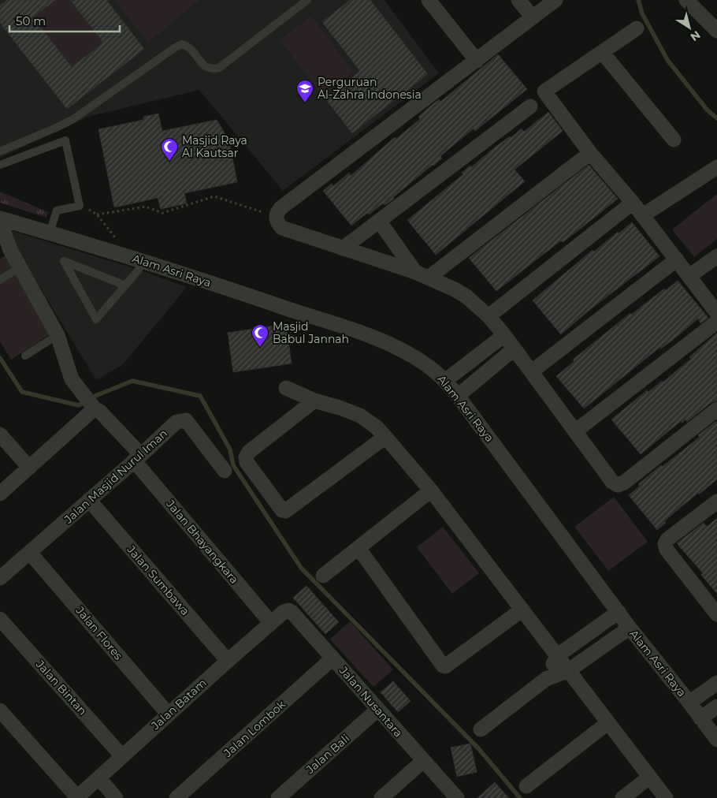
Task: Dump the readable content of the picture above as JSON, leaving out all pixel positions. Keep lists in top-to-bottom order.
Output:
{
  "streets": {
    "street": [
      "Alam Asri Raya",
      "Jalan Masjid Nurul Iman",
      "Jalan Bhayangkara",
      "Jalan Sumbawa",
      "Jalan Flores",
      "Jalan Bintan",
      "Jalan Nusantara",
      "Jalan Batam",
      "Jalan Lombok",
      "Jalan Bali"
    ]
  },
  "crossings": [
    ["Jalan Masjid Nurul Iman", "Jalan Bhayangkara"],
    ["Jalan Masjid Nurul Iman", "Jalan Sumbawa"],
    ["Jalan Masjid Nurul Iman", "Jalan Flores"],
    ["Jalan Bhayangkara", "Jalan Batam"],
    ["Jalan Sumbawa", "Jalan Batam"],
    ["Jalan Flores", "Jalan Batam"],
    ["Jalan Bintan", "Jalan Batam"],
    ["Jalan Nusantara", "Jalan Batam"],
    ["Jalan Nusantara", "Jalan Lombok"],
    ["Jalan Nusantara", "Jalan Bali"]
  ],
  "places": {
    "school or university": ["Perguruan Al-Zahra Indonesia"],
    "mosque": ["Masjid Raya Al Kautsar", "Masjid Babul Jannah"]
  },
  "scale_bar": "50 m",
  "north": "bottom right"
}
